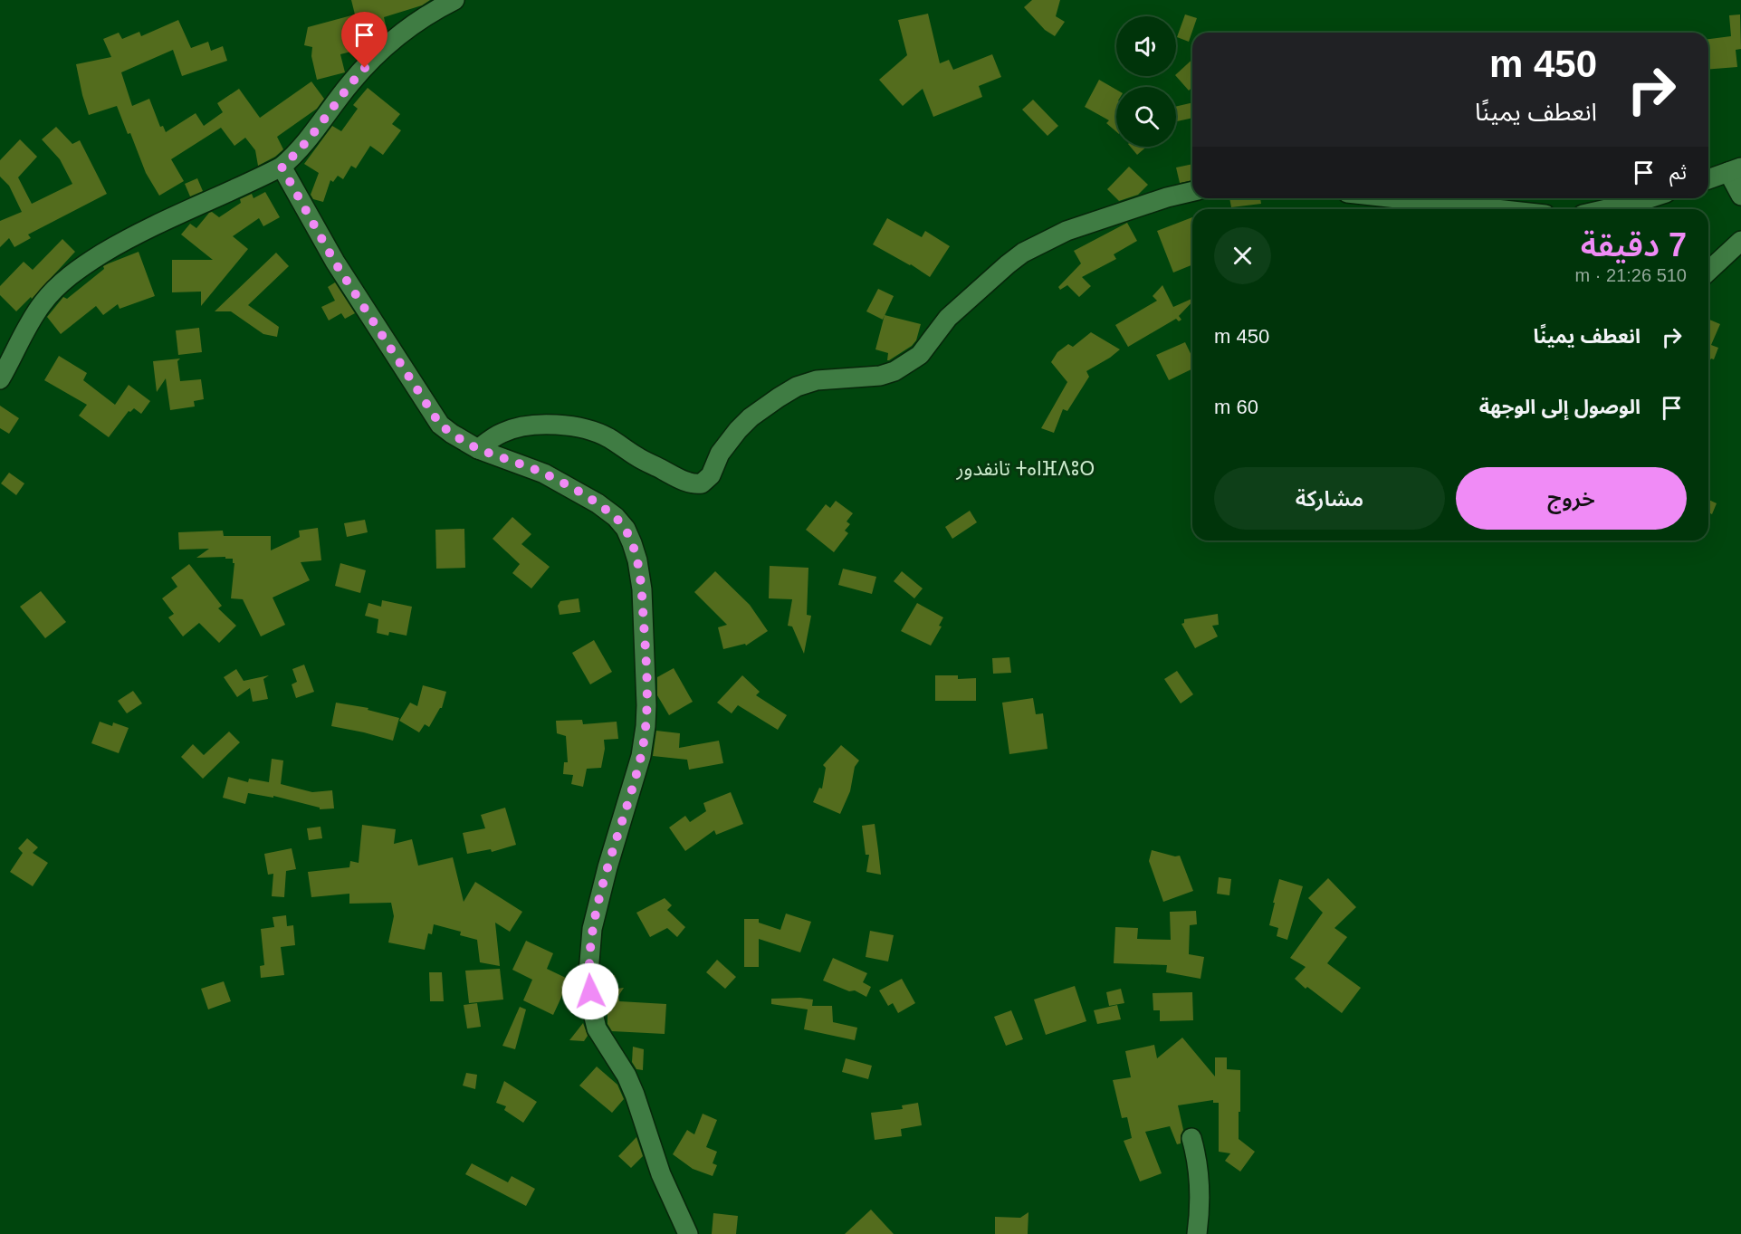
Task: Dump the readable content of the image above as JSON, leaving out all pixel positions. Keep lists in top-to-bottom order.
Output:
{
  "districts": ["تانفدور ⵜⴰⵏⴼⴷⵓⵔ"],
  "page": {
    "turn": ["450 m", "انعطف يمينًا"],
    "then": "ثم",
    "heading": ["7 دقيقة", "510 m · 21:26"],
    "list": [
      {
        "name": "انعطف يمينًا",
        "value": "450 m"
      },
      {
        "name": "الوصول إلى الوجهة",
        "value": "60 m"
      }
    ],
    "buttons": ["خروج", "مشاركة"]
  }
}
